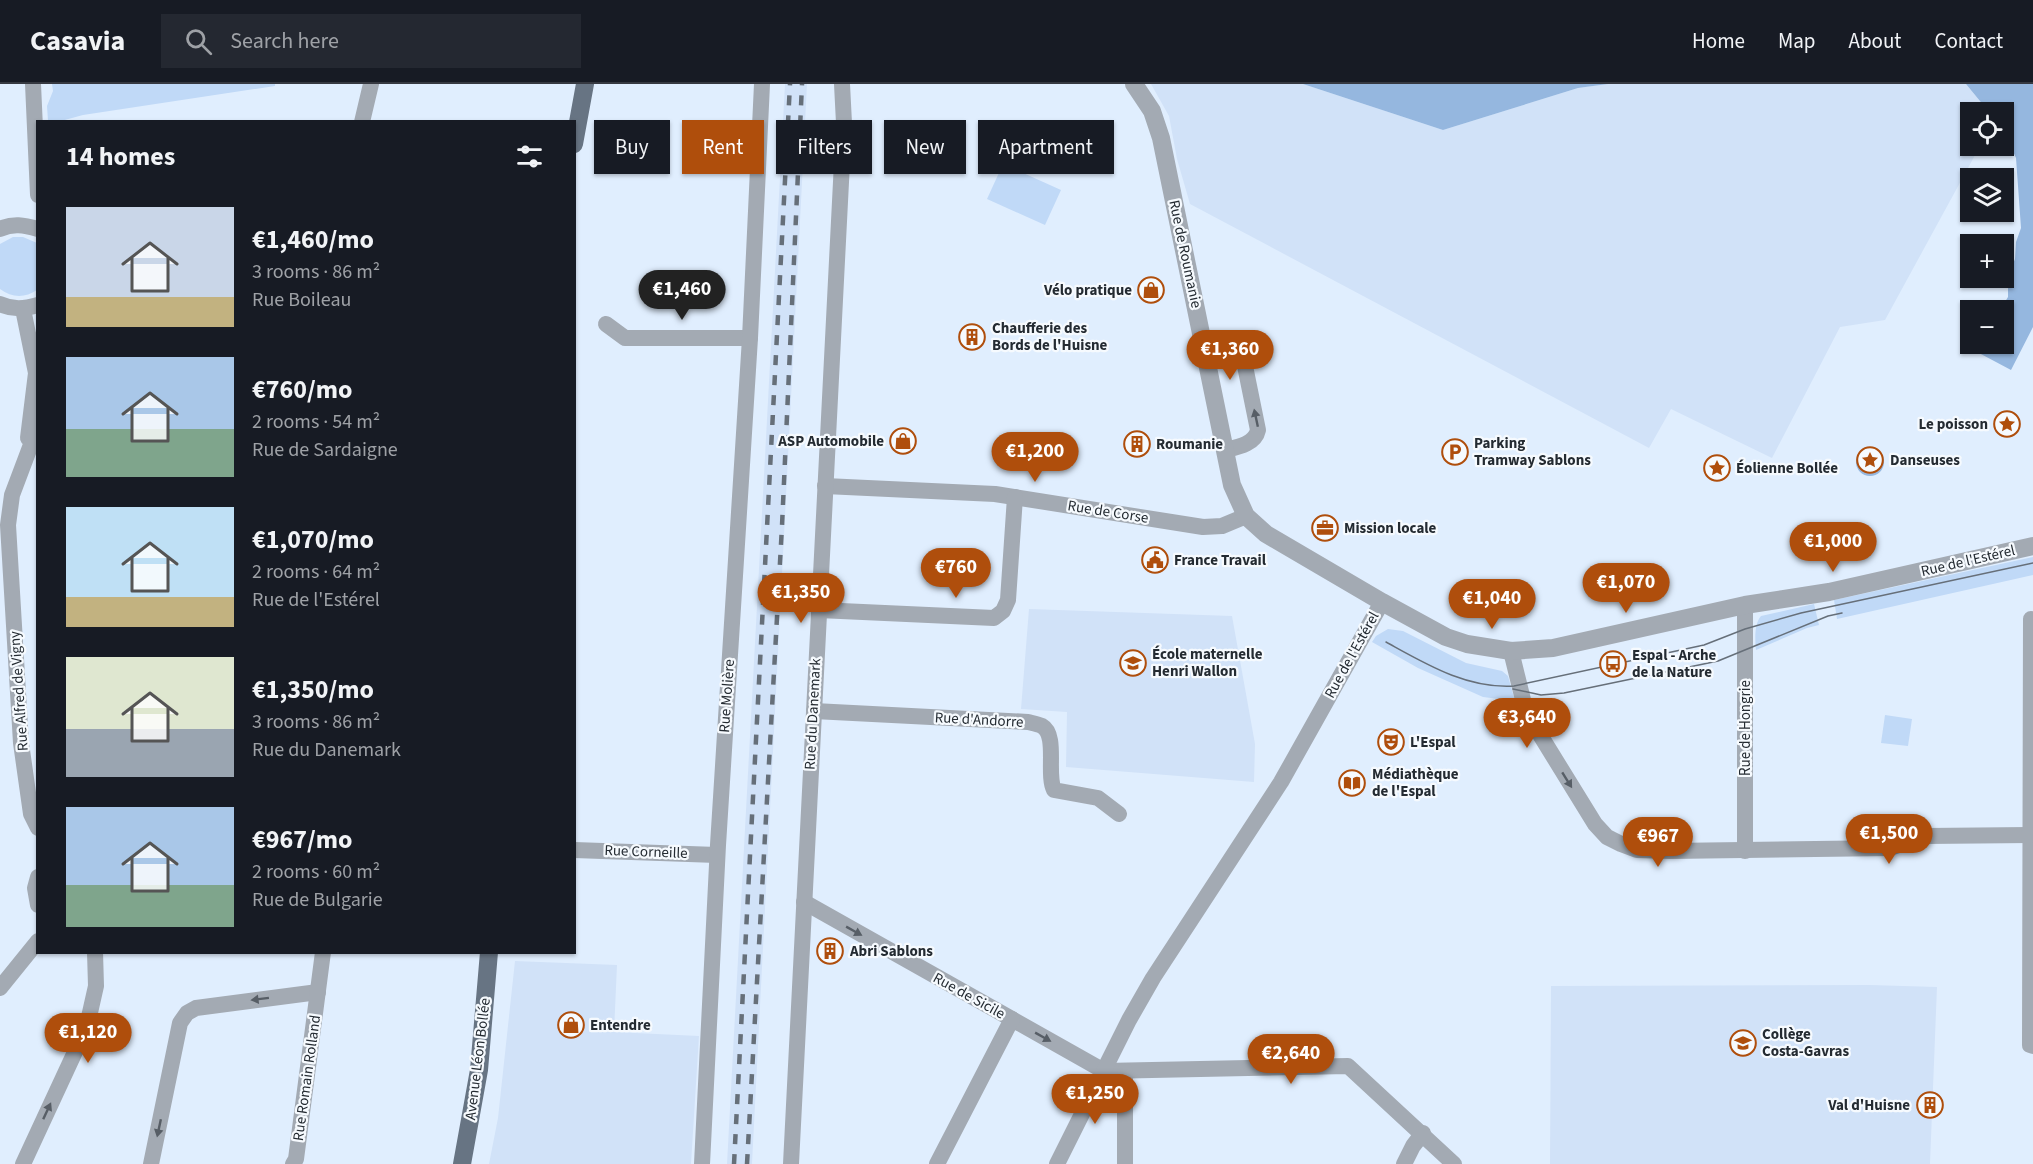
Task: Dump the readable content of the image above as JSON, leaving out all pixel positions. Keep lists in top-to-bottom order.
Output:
{
  "streets": {
    "main road": ["Avenue Léon Bollée"],
    "street": [
      "Rue de Roumanie",
      "Rue de Corse",
      "Rue de l'Estérel",
      "Rue Alfred de Vigny",
      "Rue Molière",
      "Rue du Danemark",
      "Rue d'Andorre",
      "Rue de Hongrie",
      "Rue Corneille",
      "Rue de Sicile",
      "Rue Romain Rolland"
    ]
  },
  "crossings": [
    ["Rue de Roumanie", "Rue de Corse"],
    ["Rue de Roumanie", "Rue de l'Estérel"],
    ["Rue de Corse", "Rue du Danemark"],
    ["Rue de l'Estérel", "Rue de Hongrie"],
    ["Rue de l'Estérel", "Rue de Sicile"],
    ["Rue Molière", "Rue Corneille"],
    ["Rue du Danemark", "Rue d'Andorre"],
    ["Rue du Danemark", "Rue de Sicile"]
  ],
  "one_way": ["Rue de Sicile", "Rue Romain Rolland"],
  "places": {
    "shop": ["Vélo pratique", "ASP Automobile", "Entendre"],
    "building": [
      "Chaufferie des Bords de l'Huisne",
      "Roumanie",
      "Abri Sablons",
      "Val d'Huisne"
    ],
    "place": ["Le poisson", "Danseuses", "Éolienne Bollée"],
    "parking": ["Parking Tramway Sablons"],
    "office": ["Mission locale"],
    "public building": ["France Travail"],
    "school or university": ["École maternelle Henri Wallon", "Collège Costa-Gavras"],
    "bus stop": ["Espal - Arche de la Nature"],
    "theatre": ["L'Espal"],
    "library": ["Médiathèque de l'Espal"]
  },
  "page": {
    "header": "Casavia",
    "search": "Search here",
    "nav": [
      "Home",
      "Map",
      "About",
      "Contact"
    ],
    "map_buttons": ["+", "−"],
    "chip": [
      "Buy",
      "Rent",
      "Filters",
      "New",
      "Apartment"
    ],
    "heading": "14 homes",
    "list": [
      {
        "name": "€1,460/mo",
        "note": "3 rooms · 86 m² · Rue Boileau"
      },
      {
        "name": "€760/mo",
        "note": "2 rooms · 54 m² · Rue de Sardaigne"
      },
      {
        "name": "€1,070/mo",
        "note": "2 rooms · 64 m² · Rue de l'Estérel"
      },
      {
        "name": "€1,350/mo",
        "note": "3 rooms · 86 m² · Rue du Danemark"
      },
      {
        "name": "€967/mo",
        "note": "2 rooms · 60 m² · Rue de Bulgarie"
      }
    ],
    "price": [
      "€1,460",
      "€1,360",
      "€1,200",
      "€1,000",
      "€760",
      "€1,070",
      "€1,350",
      "€1,040",
      "€3,640",
      "€1,500",
      "€967",
      "€1,120",
      "€2,640",
      "€1,250"
    ]
  }
}
